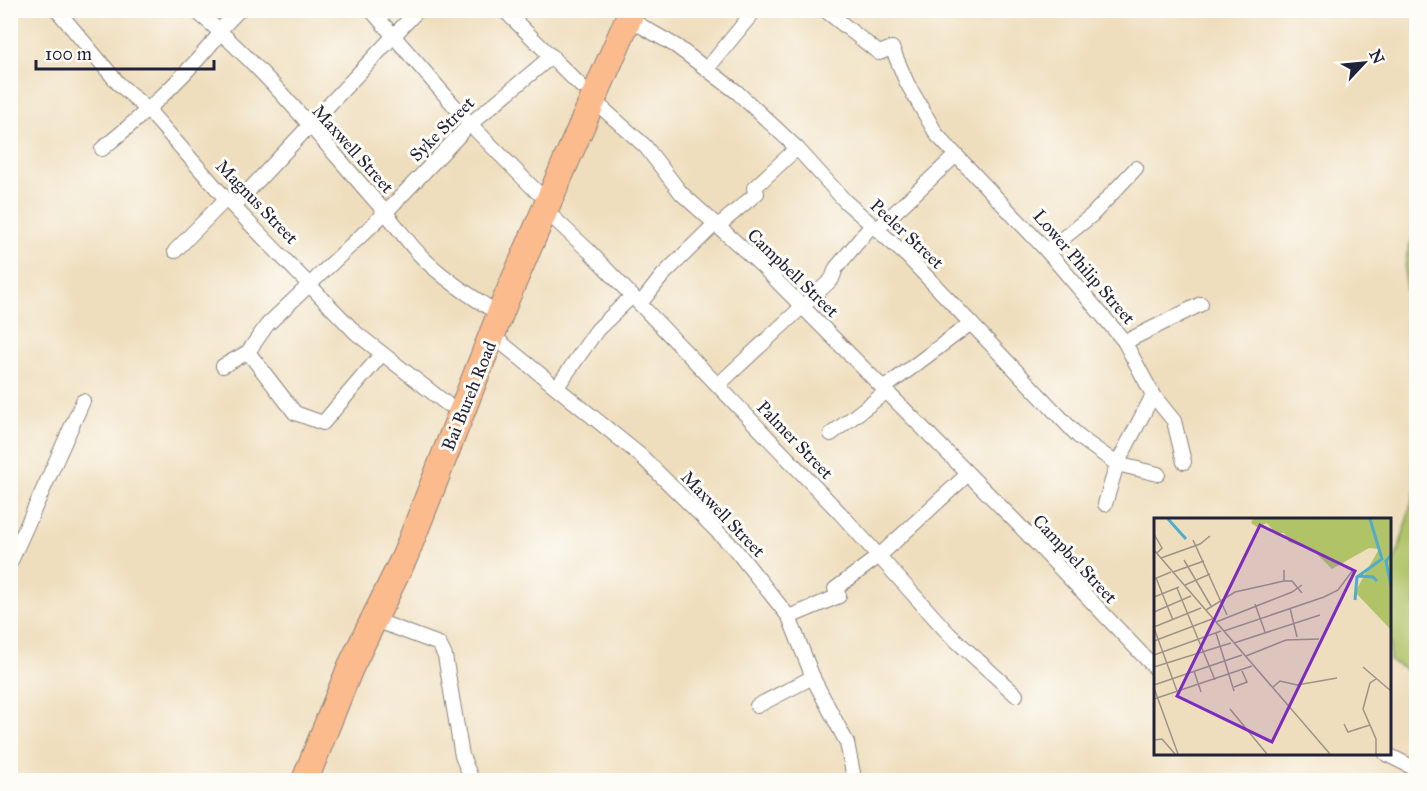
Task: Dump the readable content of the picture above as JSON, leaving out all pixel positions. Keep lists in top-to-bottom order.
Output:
{
  "streets": {
    "highway": ["Bai Bureh Road"],
    "street": [
      "Syke Street",
      "Maxwell Street",
      "Magnus Street",
      "Peeler Street",
      "Lower Philip Street",
      "Campbell Street",
      "Palmer Street",
      "Campbel Street"
    ]
  },
  "crossings": [
    ["Syke Street", "Maxwell Street"],
    ["Syke Street", "Magnus Street"],
    ["Syke Street", "Campbell Street"],
    ["Syke Street", "Palmer Street"],
    ["Maxwell Street", "Bai Bureh Road"],
    ["Magnus Street", "Bai Bureh Road"],
    ["Peeler Street", "Bai Bureh Road"],
    ["Campbell Street", "Bai Bureh Road"],
    ["Campbell Street", "Campbel Street"],
    ["Bai Bureh Road", "Palmer Street"]
  ],
  "scale_bar": "100 m",
  "north": "top right"
}
